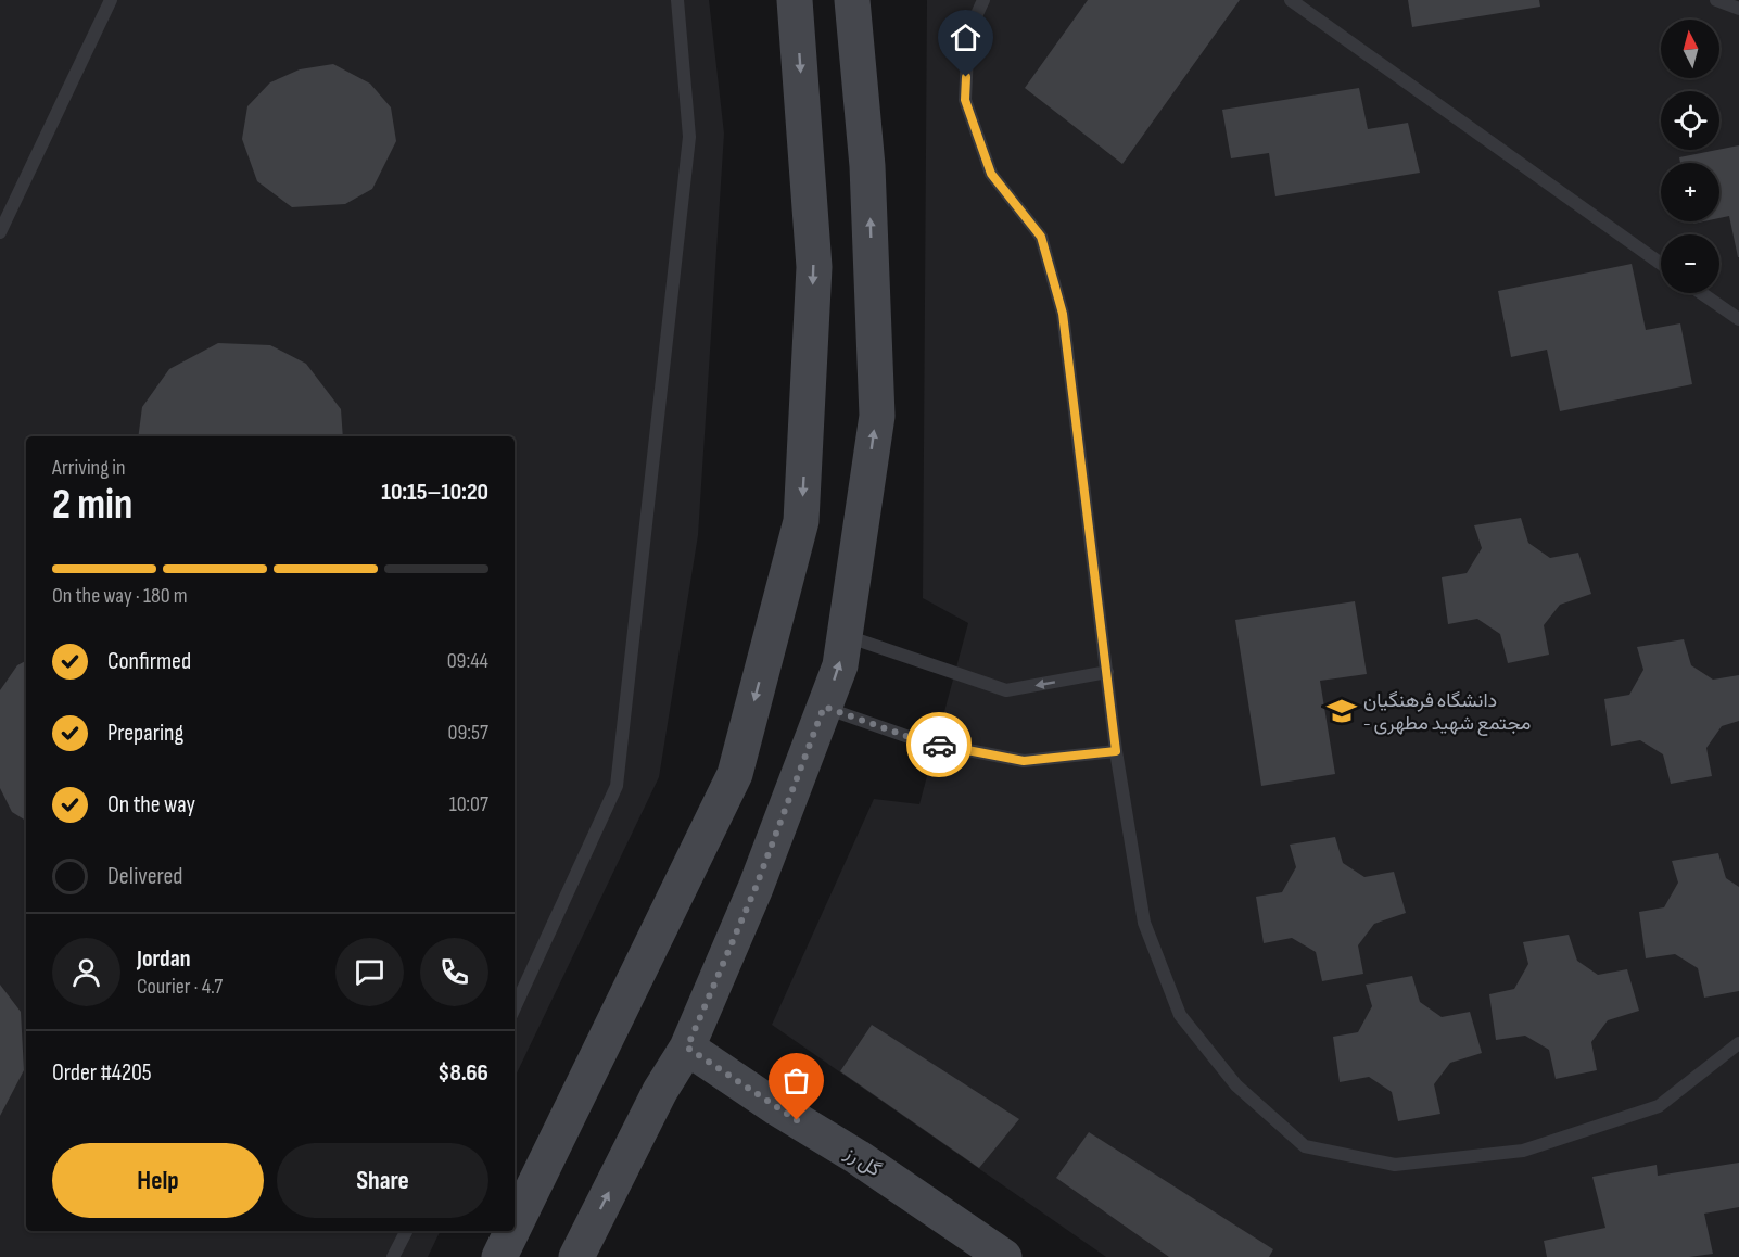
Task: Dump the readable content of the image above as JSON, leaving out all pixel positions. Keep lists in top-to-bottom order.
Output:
{
  "streets": {
    "main road": ["گل رز"]
  },
  "places": {
    "school or university": ["دانشگاه فرهنگیان - مجتمع شهید مطهری"]
  },
  "north": "top",
  "page": {
    "map_buttons": ["+", "−"],
    "heading": ["2 min", "Arriving in", "10:15–10:20"],
    "panel": [
      "Jordan",
      "Courier · 4.7",
      "Order #4205",
      "$8.66"
    ],
    "bar": "On the way · 180 m",
    "list": [
      ["Confirmed", "09:44"],
      ["Preparing", "09:57"],
      ["On the way", "10:07"],
      "Delivered"
    ],
    "buttons": ["Help", "Share"]
  }
}
